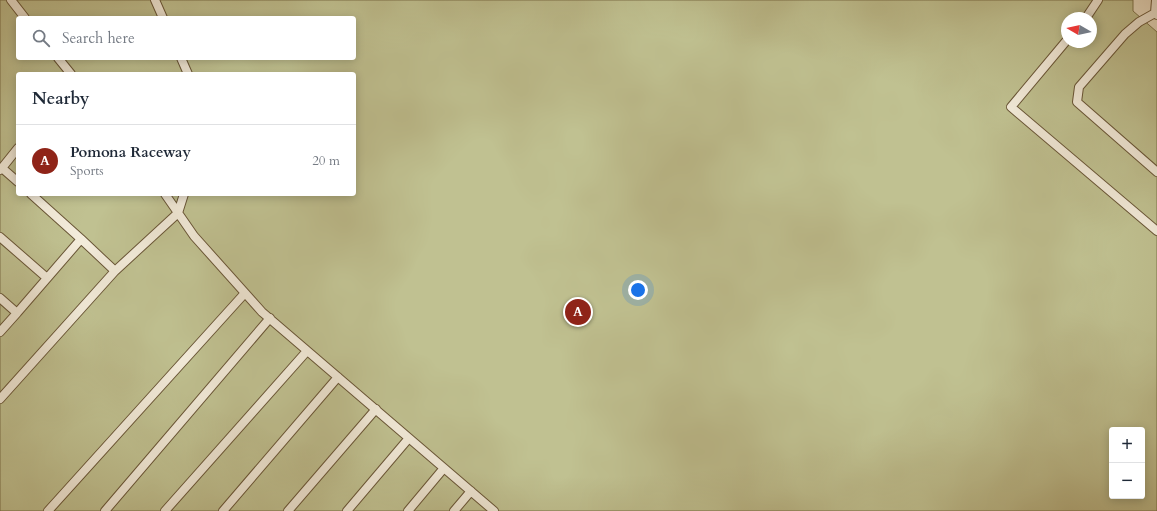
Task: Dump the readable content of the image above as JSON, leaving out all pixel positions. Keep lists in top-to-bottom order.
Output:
{
  "north": "left",
  "page": {
    "search": "Search here",
    "heading": "Nearby",
    "list": [
      {
        "mark": "A",
        "name": "Pomona Raceway",
        "note": "Sports",
        "value": "20 m"
      }
    ],
    "pins": "A",
    "map_buttons": ["+", "−"]
  }
}
